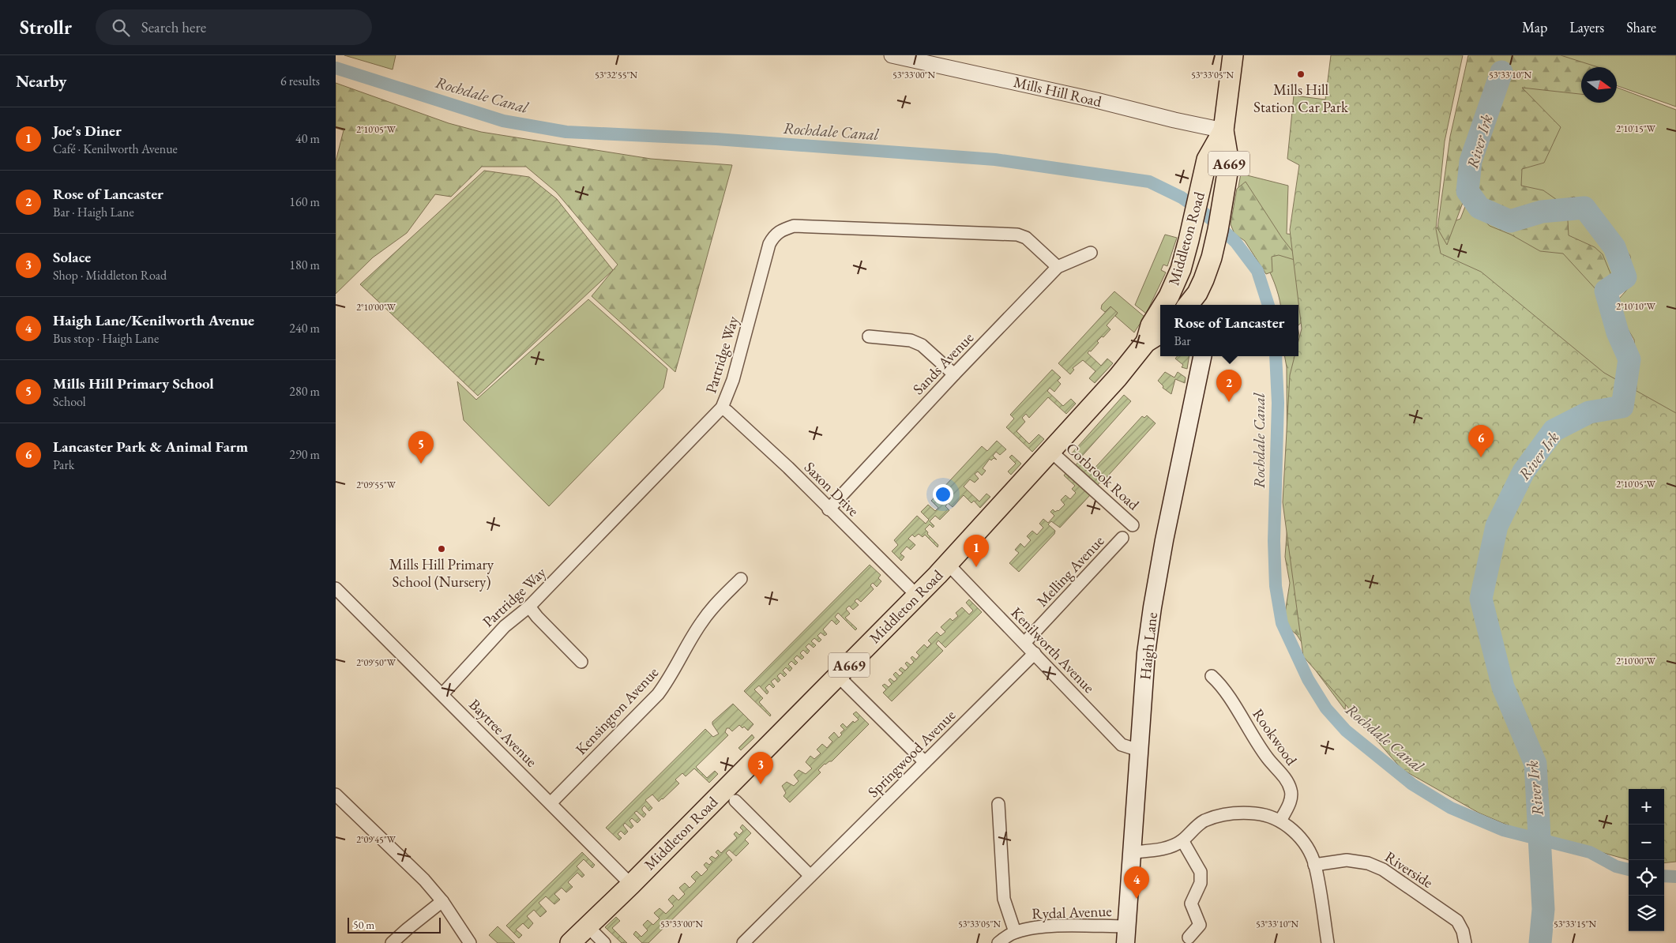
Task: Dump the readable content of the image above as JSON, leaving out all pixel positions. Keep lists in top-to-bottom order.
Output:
{
  "streets": {
    "main road": ["A669", "Middleton Road", "Haigh Lane"],
    "street": [
      "Mills Hill Road",
      "Partridge Way",
      "Sands Avenue",
      "Corbrook Road",
      "Saxon Drive",
      "Melling Avenue",
      "Kenilworth Avenue",
      "Kensington Avenue",
      "Baytree Avenue",
      "Rookwood",
      "Springwood Avenue",
      "Riverside",
      "Rydal Avenue"
    ]
  },
  "crossings": [
    ["Mills Hill Road", "A669"],
    ["Mills Hill Road", "Middleton Road"],
    ["A669", "Middleton Road"],
    ["Middleton Road", "Corbrook Road"],
    ["Middleton Road", "Saxon Drive"],
    ["Middleton Road", "Kenilworth Avenue"],
    ["Middleton Road", "Baytree Avenue"],
    ["Partridge Way", "Sands Avenue"],
    ["Partridge Way", "Saxon Drive"],
    ["Partridge Way", "Baytree Avenue"],
    ["Sands Avenue", "Saxon Drive"],
    ["Melling Avenue", "Kenilworth Avenue"],
    ["Haigh Lane", "Kenilworth Avenue"],
    ["Haigh Lane", "Rydal Avenue"],
    ["Kenilworth Avenue", "Springwood Avenue"],
    ["Kensington Avenue", "Baytree Avenue"]
  ],
  "water": ["Rochdale Canal", "River Irk"],
  "places": ["Mills Hill Station Car Park", "Mills Hill Primary School (Nursery)"],
  "scale_bar": "50 m",
  "north": "right",
  "page": {
    "header": "Strollr",
    "search": "Search here",
    "nav": ["Map", "Layers", "Share"],
    "heading": ["Nearby", "6 results"],
    "list": [
      {
        "mark": "1",
        "name": "Joe's Diner",
        "note": "Café · Kenilworth Avenue",
        "value": "40 m"
      },
      {
        "mark": "2",
        "name": "Rose of Lancaster",
        "note": "Bar · Haigh Lane",
        "value": "160 m"
      },
      {
        "mark": "3",
        "name": "Solace",
        "note": "Shop · Middleton Road",
        "value": "180 m"
      },
      {
        "mark": "4",
        "name": "Haigh Lane/Kenilworth Avenue",
        "note": "Bus stop · Haigh Lane",
        "value": "240 m"
      },
      {
        "mark": "5",
        "name": "Mills Hill Primary School",
        "note": "School",
        "value": "280 m"
      },
      {
        "mark": "6",
        "name": "Lancaster Park & Animal Farm",
        "note": "Park",
        "value": "290 m"
      }
    ],
    "popup": ["Rose of Lancaster", "Bar"],
    "pins": [
      "2",
      "6",
      "5",
      "1",
      "3",
      "4"
    ],
    "map_buttons": ["+", "−"],
    "scale": "50 m"
  },
  "coordinates": [
    "53°32'55\"N",
    "53°33'00\"N",
    "53°33'05\"N",
    "53°33'10\"N",
    "2°10'15\"W",
    "2°10'05\"W",
    "2°10'10\"W",
    "2°10'00\"W",
    "2°09'55\"W",
    "2°09'50\"W",
    "2°09'45\"W",
    "53°33'15\"N"
  ]
}
